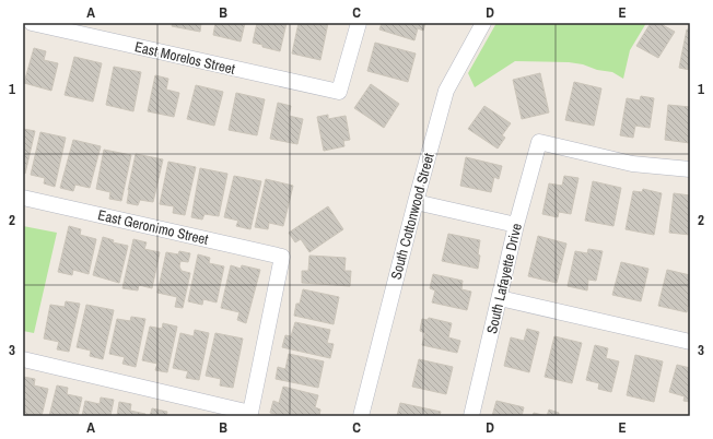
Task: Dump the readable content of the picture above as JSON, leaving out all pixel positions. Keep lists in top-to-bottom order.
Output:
{
  "streets": {
    "street": [
      "East Morelos Street",
      "South Cottonwood Street",
      "East Geronimo Street",
      "South Lafayette Drive"
    ]
  },
  "grid": {
    "columns": [
      "A",
      "B",
      "C",
      "D",
      "E"
    ],
    "rows": ["1", "2", "3"]
  }
}
